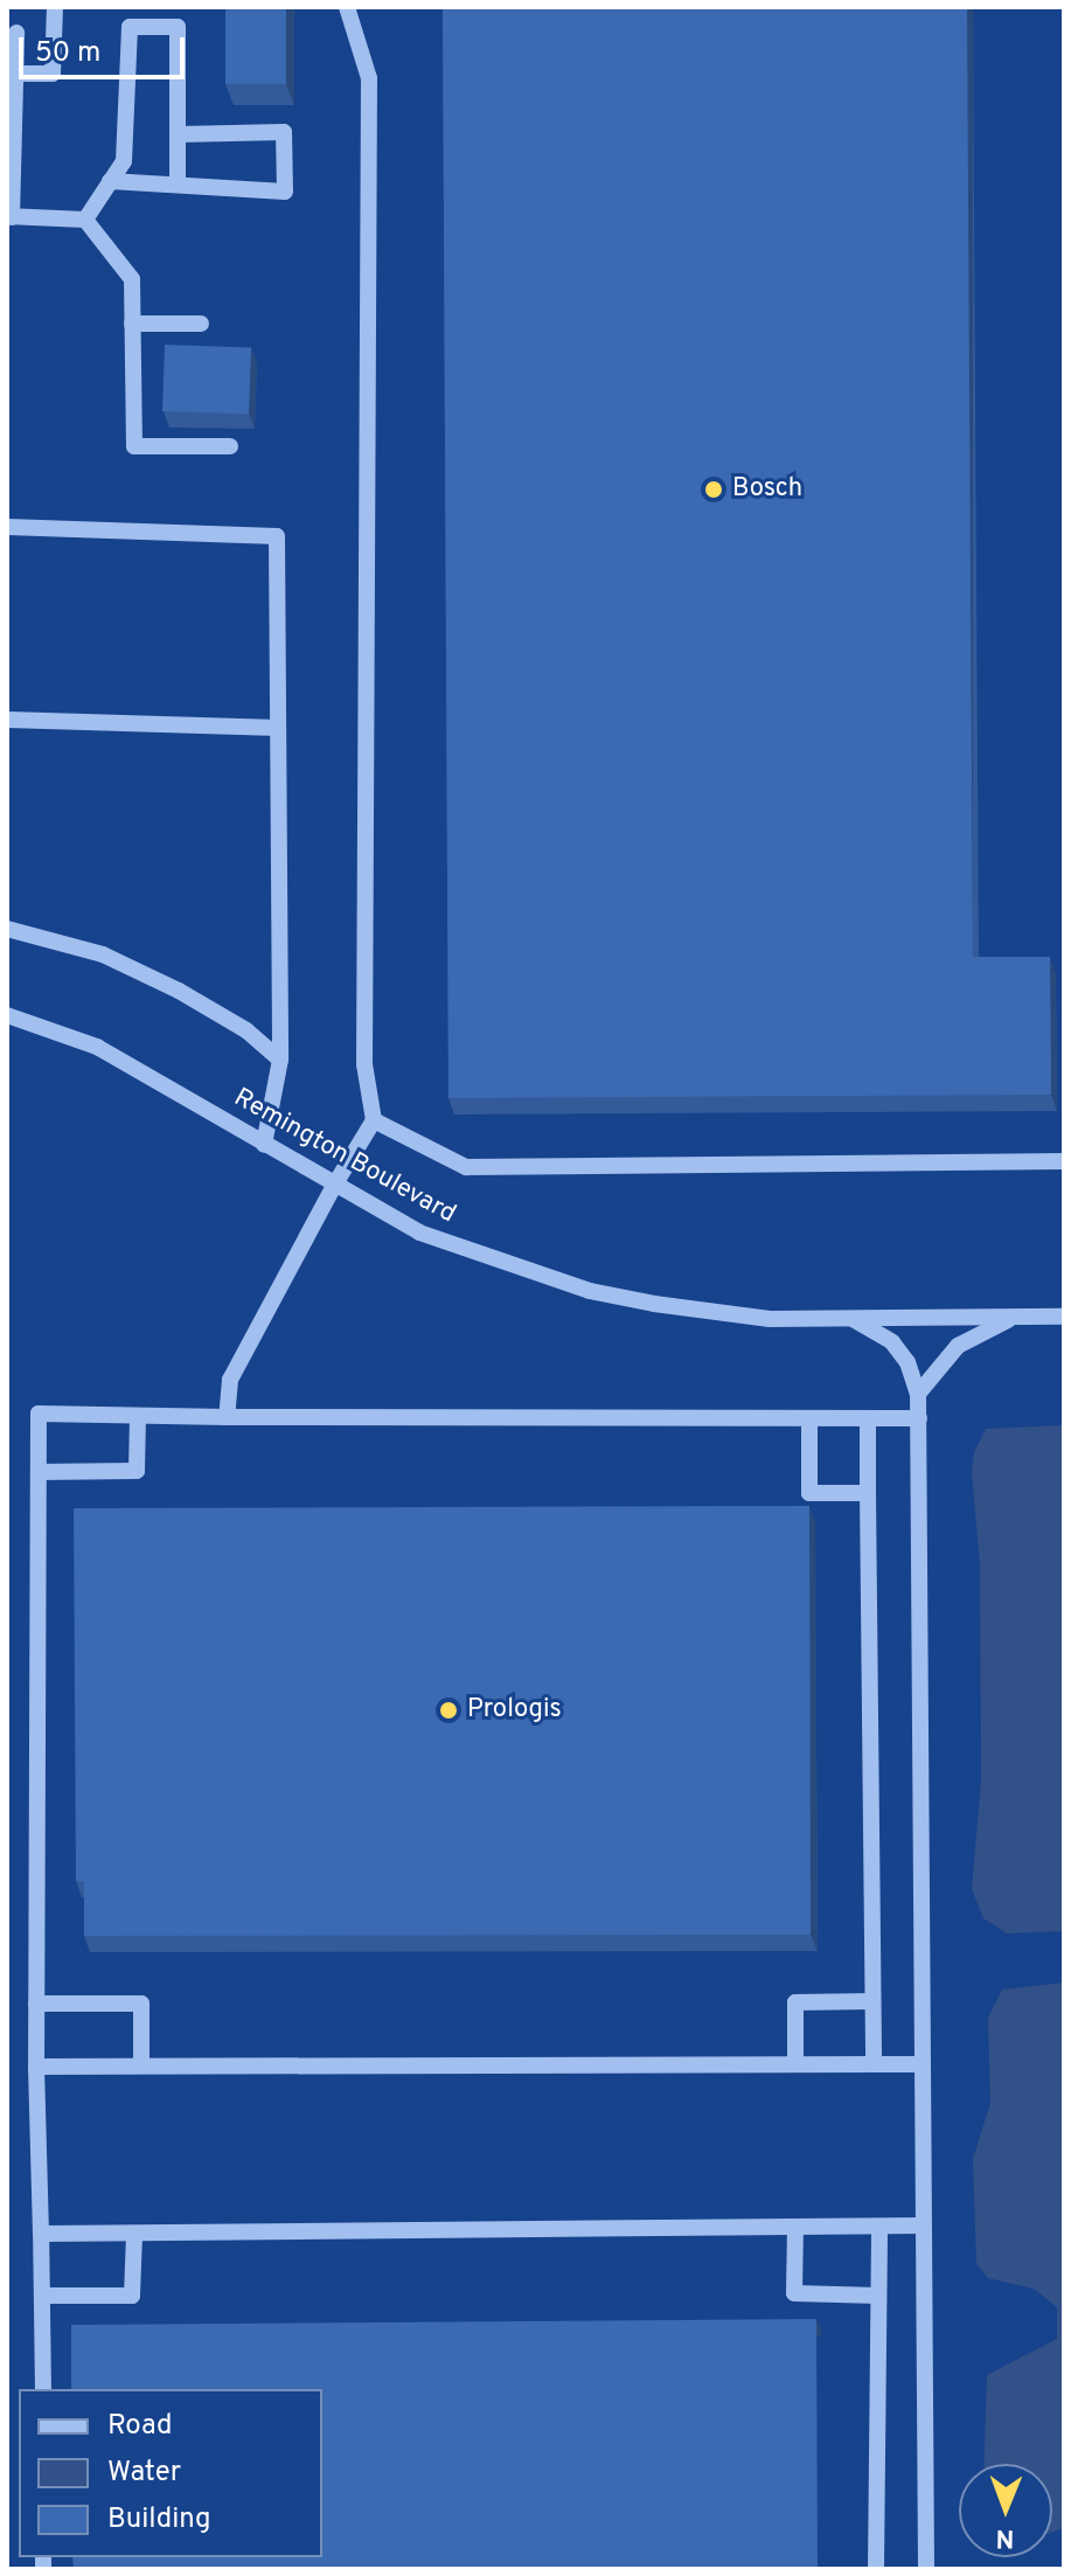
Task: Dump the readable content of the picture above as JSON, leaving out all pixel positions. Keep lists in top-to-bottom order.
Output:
{
  "streets": {
    "street": ["Remington Boulevard"]
  },
  "places": ["Bosch", "Prologis"],
  "legend": ["Road", "Water", "Building"],
  "scale_bar": "50 m",
  "north": "bottom"
}
